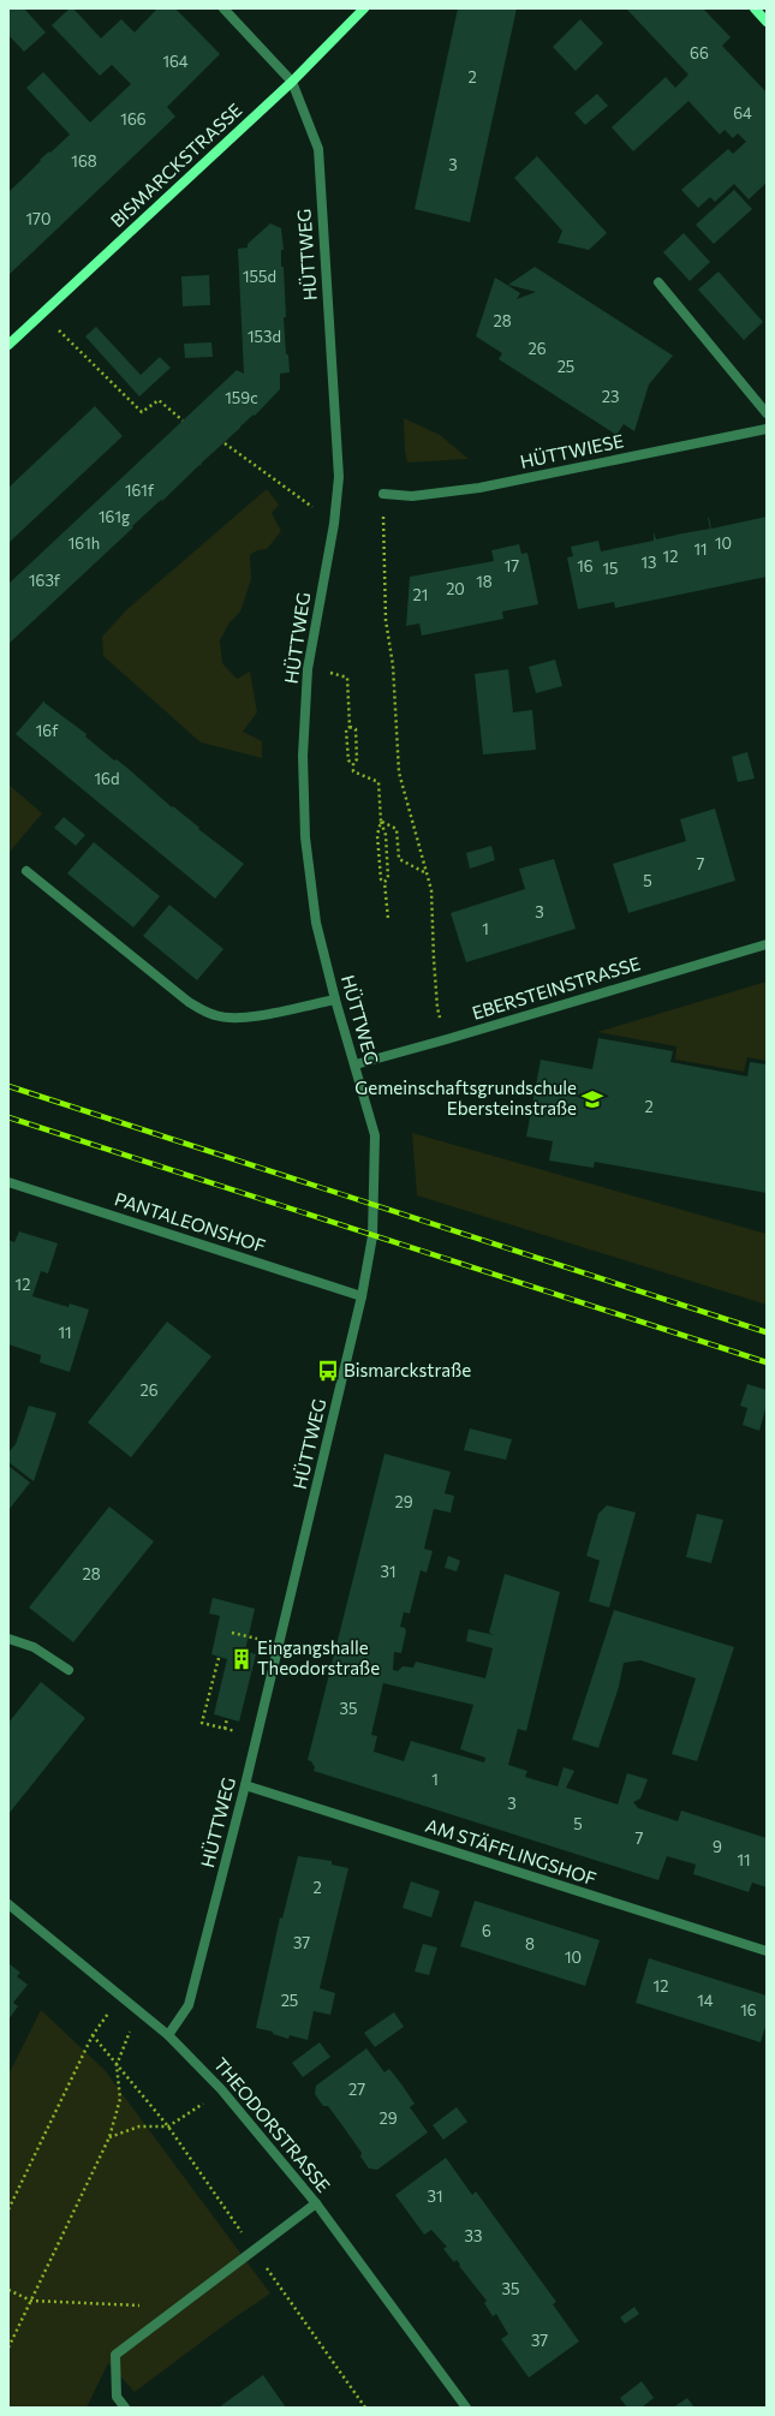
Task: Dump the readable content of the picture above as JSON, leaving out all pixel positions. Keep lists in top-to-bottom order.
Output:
{
  "streets": {
    "main road": ["BISMARCKSTRASSE"],
    "street": [
      "HÜTTWEG",
      "HÜTTWIESE",
      "EBERSTEINSTRASSE",
      "PANTALEONSHOF",
      "AM STÄFFLINGSHOF",
      "THEODORSTRASSE"
    ]
  },
  "crossings": [
    ["BISMARCKSTRASSE", "HÜTTWEG"],
    ["HÜTTWEG", "EBERSTEINSTRASSE"],
    ["HÜTTWEG", "PANTALEONSHOF"],
    ["HÜTTWEG", "AM STÄFFLINGSHOF"],
    ["HÜTTWEG", "THEODORSTRASSE"]
  ],
  "places": {
    "school or university": ["Gemeinschaftsgrundschule Ebersteinstraße"],
    "bus stop": ["Bismarckstraße"],
    "building": ["Eingangshalle Theodorstraße"]
  },
  "house_numbers": [
    "66",
    "164",
    "2",
    "64",
    "166",
    "168",
    "3",
    "170",
    "155d",
    "28",
    "153d",
    "26",
    "25",
    "23",
    "159c",
    "161f",
    "161g",
    "161h",
    "10",
    "11",
    "12",
    "13",
    "17",
    "16",
    "15",
    "163f",
    "18",
    "20",
    "21",
    "16f",
    "16d",
    "7",
    "5",
    "3",
    "1",
    "2",
    "12",
    "11",
    "26",
    "29",
    "31",
    "28",
    "35",
    "1",
    "3",
    "5",
    "7",
    "9",
    "11",
    "2",
    "6",
    "37",
    "8",
    "10",
    "12",
    "25",
    "14",
    "16",
    "27",
    "29",
    "31",
    "33",
    "35",
    "37"
  ]
}
